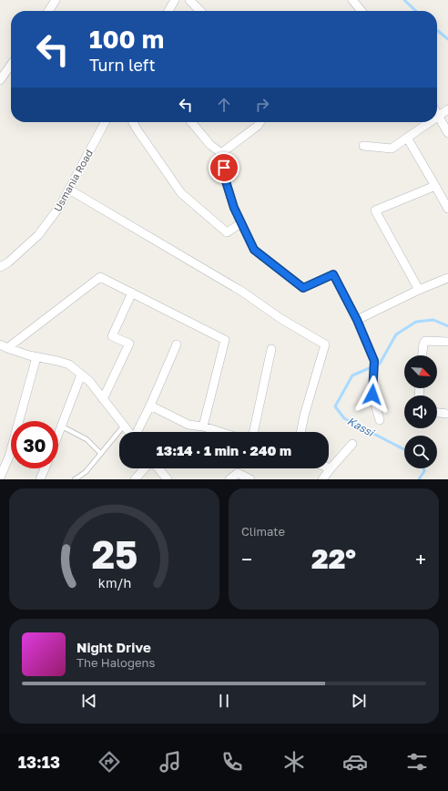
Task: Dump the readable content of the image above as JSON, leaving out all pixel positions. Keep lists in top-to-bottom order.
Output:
{
  "streets": {
    "street": ["Usmania Road"]
  },
  "water": ["Kassi"],
  "north": "bottom right",
  "page": {
    "turn": ["100 m", "Turn left"],
    "limit": "30",
    "trip": "13:14 · 1 min · 240 m",
    "tile": "Climate",
    "heat": ["−", "22°", "+"],
    "song": ["Night Drive", "The Halogens"],
    "tabs": "13:13",
    "gauge": ["25", "km/h"]
  }
}
